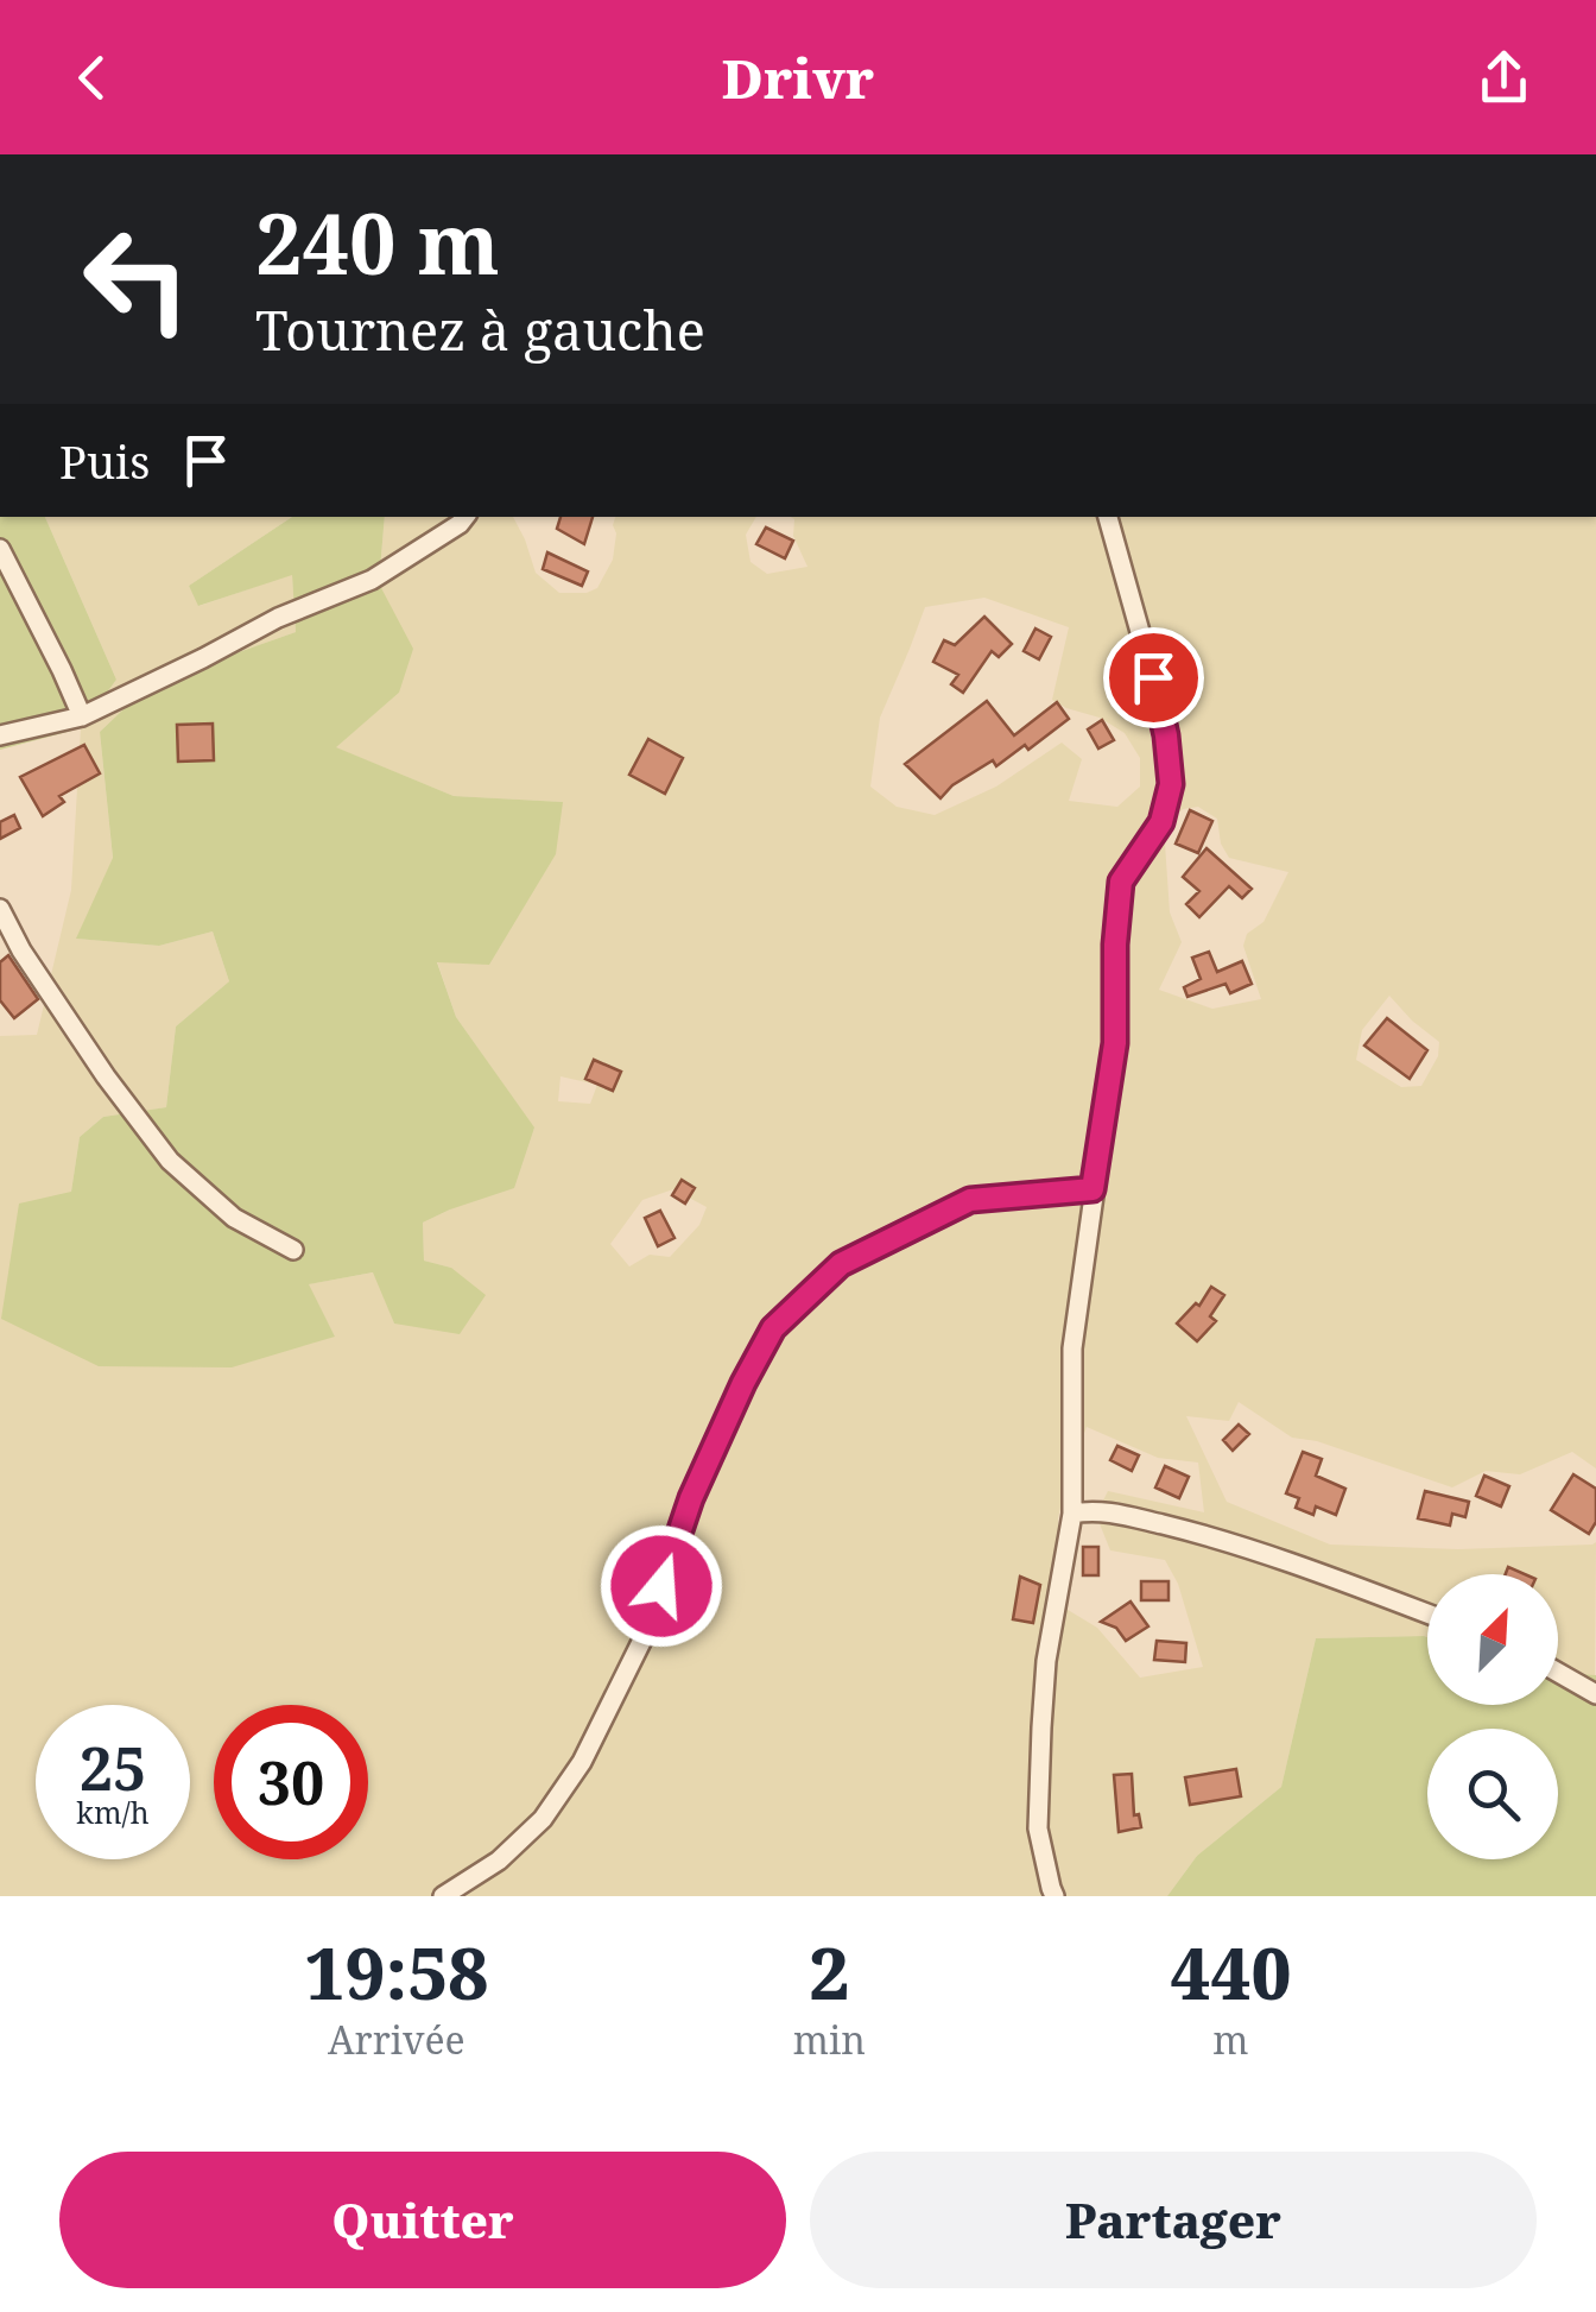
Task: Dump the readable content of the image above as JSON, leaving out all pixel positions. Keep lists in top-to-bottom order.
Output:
{
  "north": "top right",
  "page": {
    "header": "Drivr",
    "turn": ["240 m", "Tournez à gauche"],
    "then": "Puis",
    "speed": "25 km/h",
    "limit": "30",
    "eta": [
      "19:58",
      "Arrivée",
      "2",
      "min",
      "440",
      "m"
    ],
    "buttons": ["Quitter", "Partager"]
  }
}
